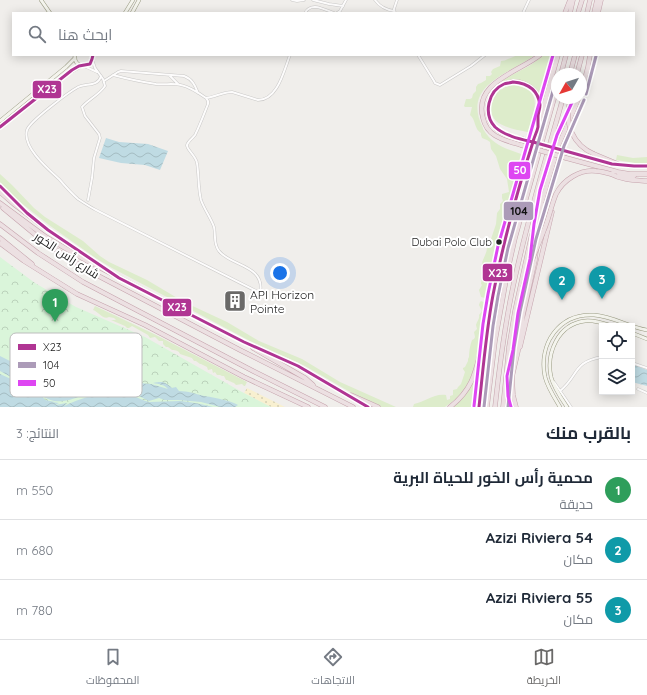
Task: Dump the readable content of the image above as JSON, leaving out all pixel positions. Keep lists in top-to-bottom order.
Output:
{
  "streets": {
    "highway": ["شارع رأس الخور"]
  },
  "places": {
    "other": ["Dubai Polo Club"],
    "building": ["API Horizon Pointe"]
  },
  "lines": ["transit line X23", "transit line 104", "transit line 50"],
  "legend": ["X23", "104", "50"],
  "north": "bottom left",
  "page": {
    "search": "ابحث هنا",
    "pins": ["3", "2", "1"],
    "heading": ["بالقرب منك", "النتائج: 3"],
    "list": [
      {
        "mark": "1",
        "name": "محمية رأس الخور للحياة البرية",
        "note": "حديقة",
        "value": "550 m"
      },
      {
        "mark": "2",
        "name": "Azizi Riviera 54",
        "note": "مكان",
        "value": "680 m"
      },
      {
        "mark": "3",
        "name": "Azizi Riviera 55",
        "note": "مكان",
        "value": "780 m"
      }
    ],
    "nav": ["الخريطة", "الاتجاهات", "المحفوظات"]
  }
}
